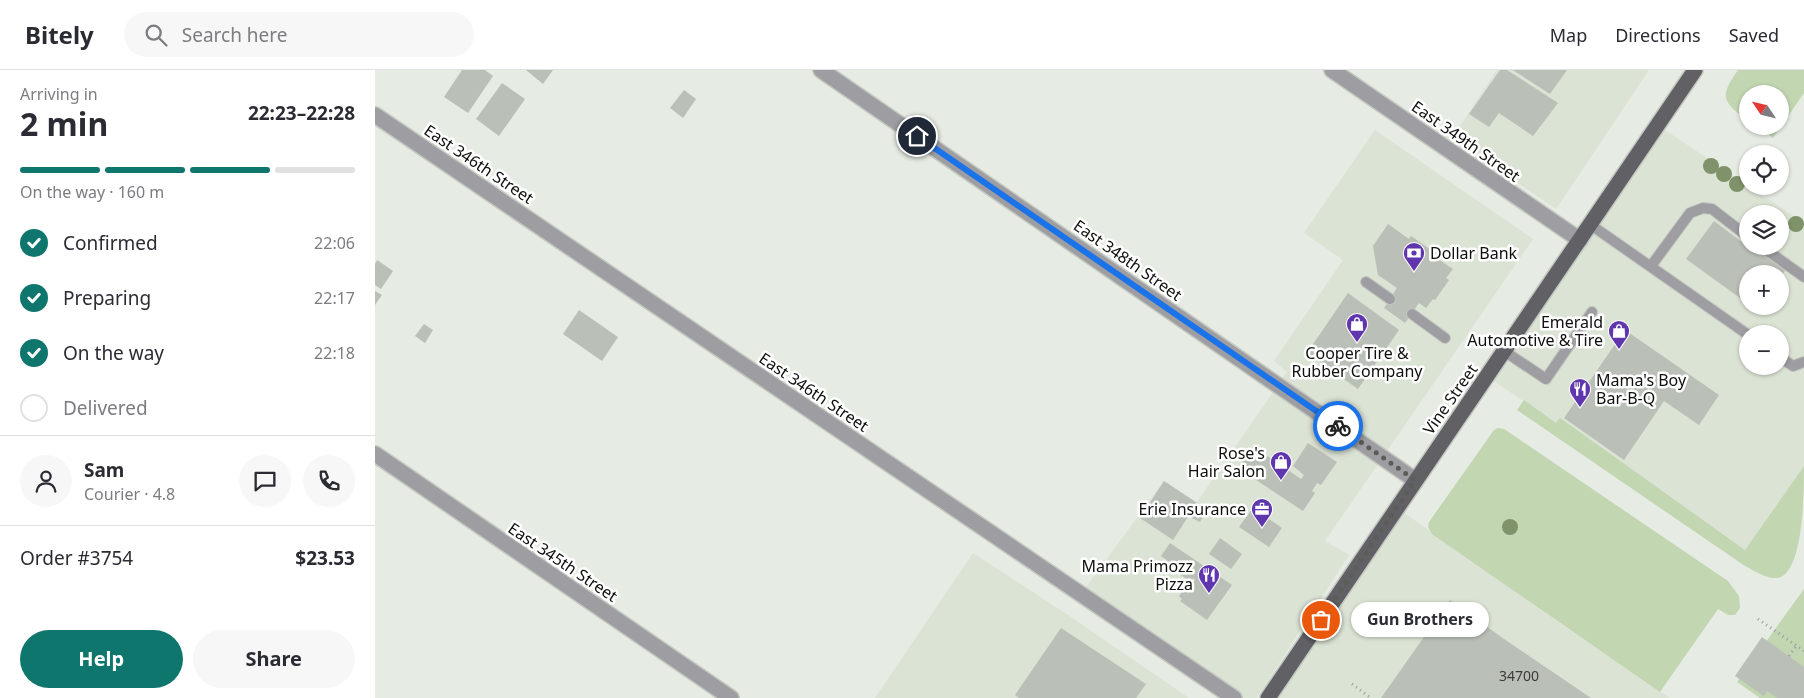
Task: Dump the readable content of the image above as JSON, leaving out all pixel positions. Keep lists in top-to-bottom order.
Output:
{
  "streets": {
    "main road": ["Vine Street"],
    "street": [
      "East 349th Street",
      "East 346th Street",
      "East 348th Street",
      "East 345th Street"
    ]
  },
  "crossings": [
    ["East 349th Street", "Vine Street"],
    ["East 348th Street", "Vine Street"]
  ],
  "places": {
    "bank": ["Dollar Bank"],
    "shop": ["Cooper Tire & Rubber Company", "Emerald Automotive & Tire", "Rose's Hair Salon"],
    "restaurant": ["Mama's Boy Bar-B-Q", "Mama Primozz Pizza"],
    "office": ["Erie Insurance"],
    "other": ["Gun Brothers"]
  },
  "house_numbers": ["34700"],
  "north": "top left",
  "page": {
    "header": "Bitely",
    "search": "Search here",
    "nav": ["Map", "Directions", "Saved"],
    "heading": ["2 min", "Arriving in", "22:23–22:28"],
    "panel": [
      "Sam",
      "Courier · 4.8",
      "Order #3754",
      "$23.53"
    ],
    "map_buttons": ["+", "−"],
    "bar": "On the way · 160 m",
    "list": [
      ["Confirmed", "22:06"],
      ["Preparing", "22:17"],
      ["On the way", "22:18"],
      "Delivered"
    ],
    "bubble": "Gun Brothers",
    "buttons": ["Help", "Share"]
  }
}
